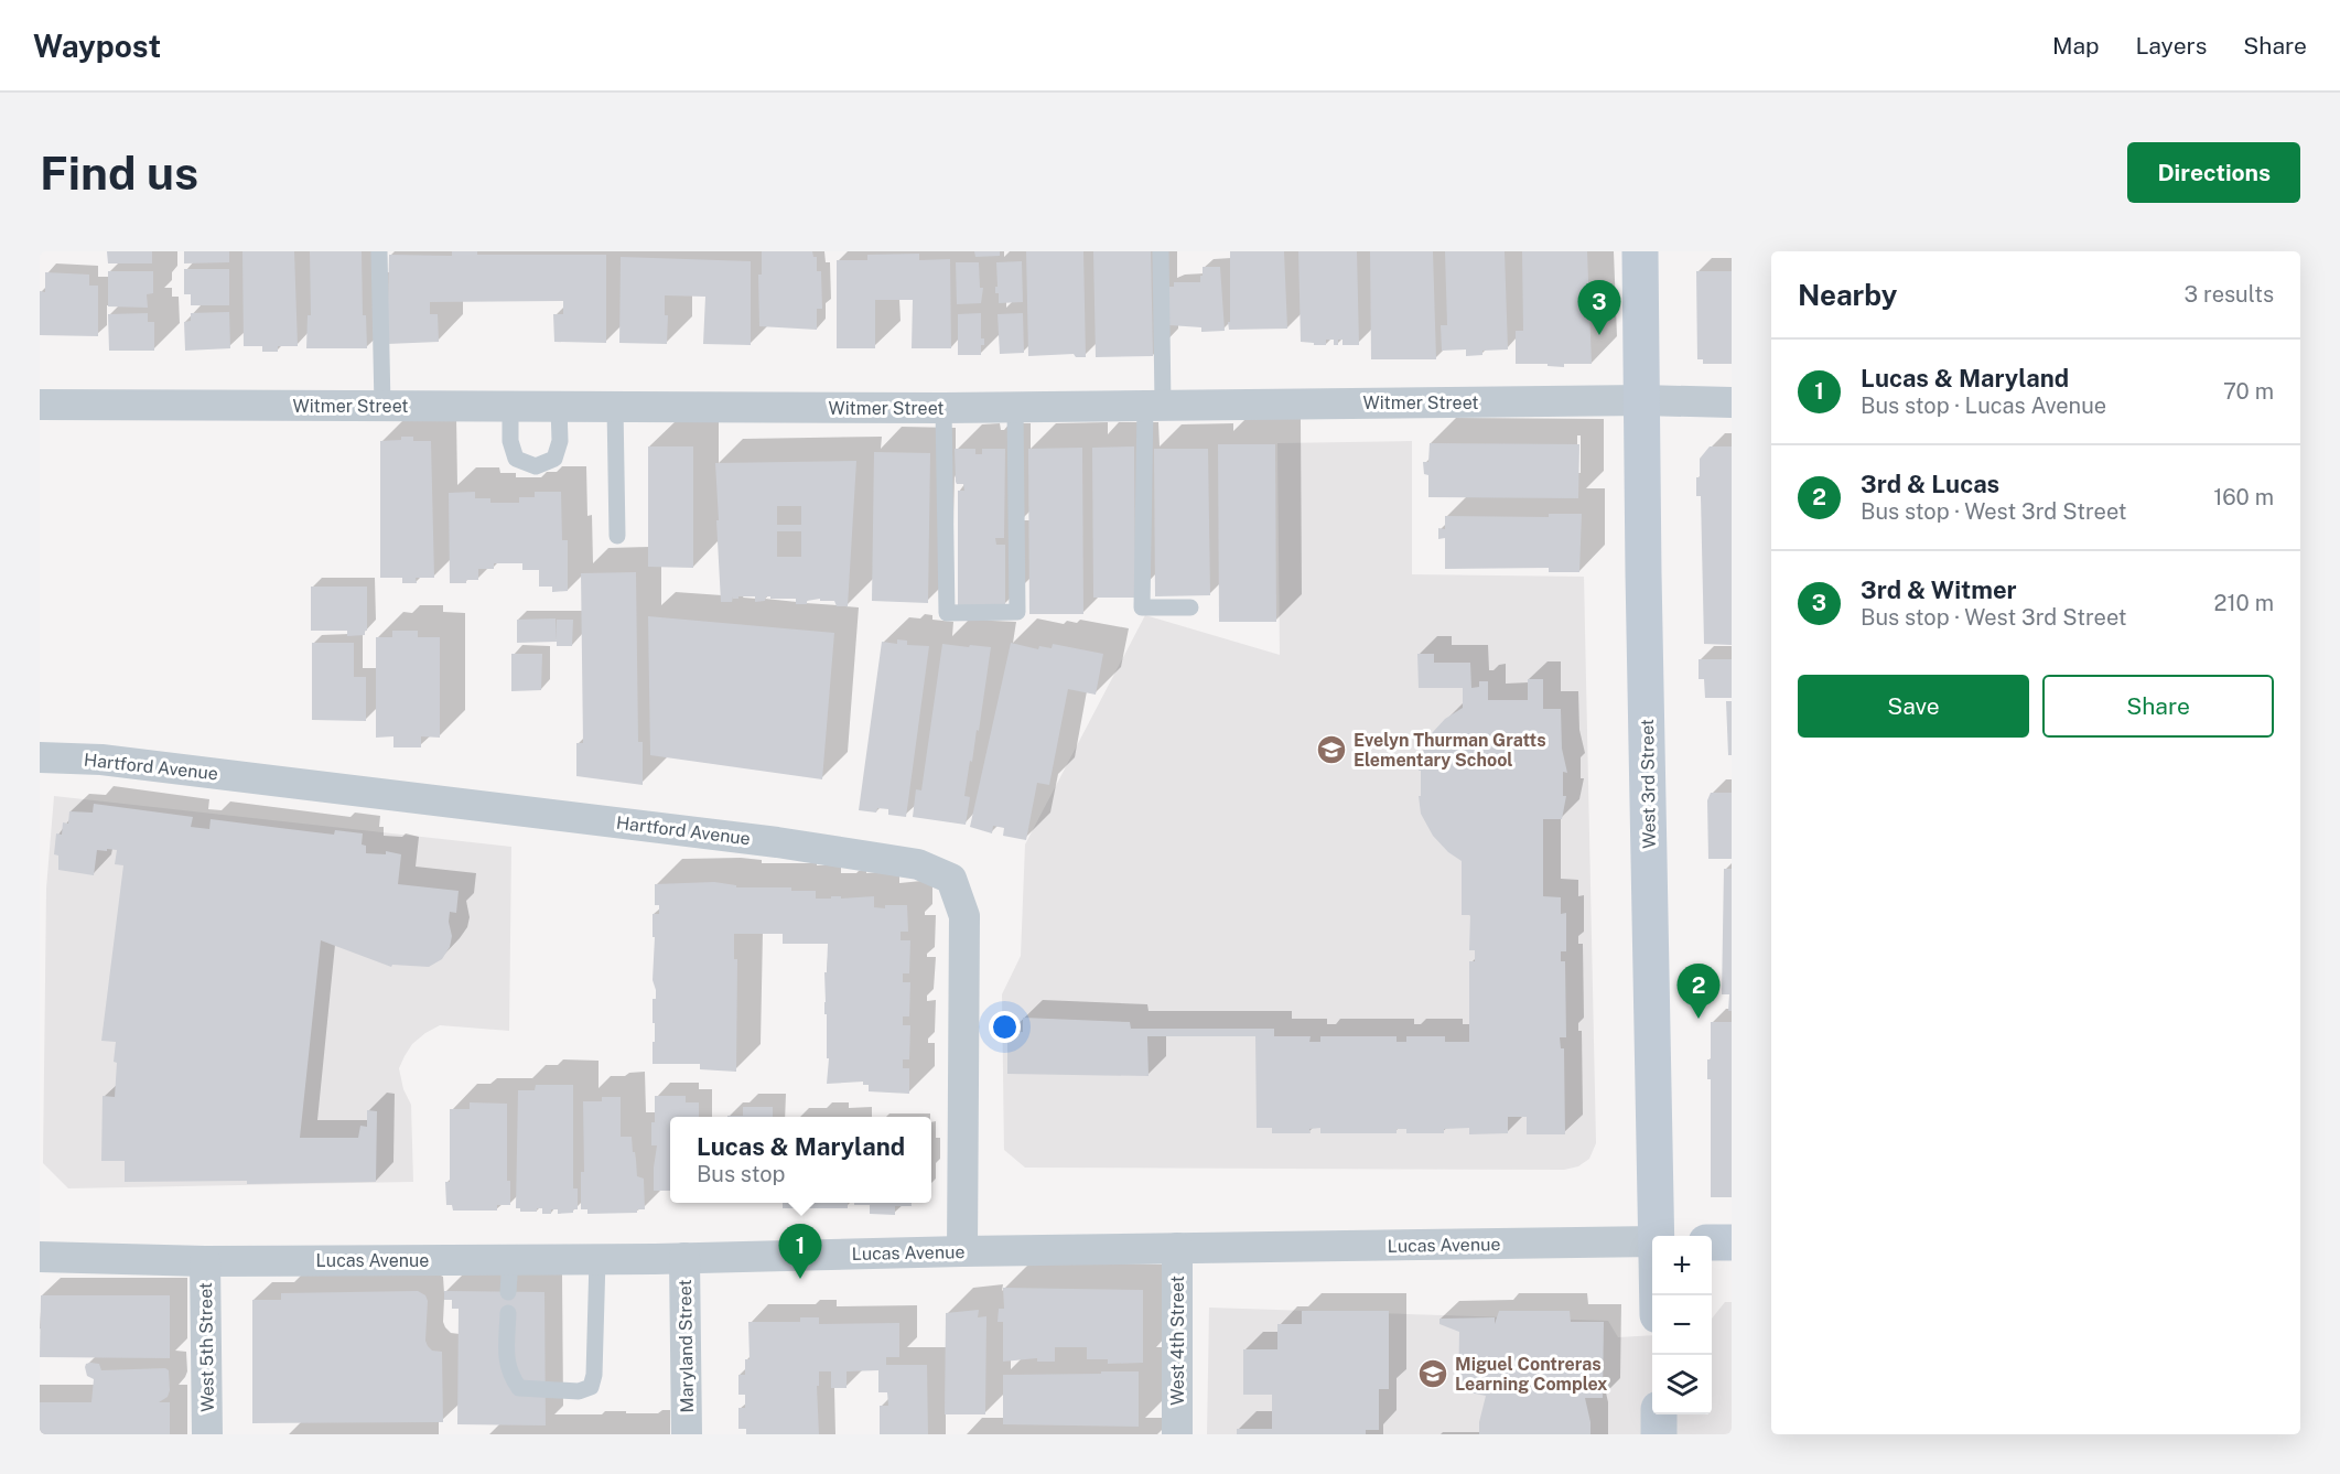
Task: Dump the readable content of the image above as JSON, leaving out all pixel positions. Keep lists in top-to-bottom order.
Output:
{
  "streets": {
    "main road": ["West 3rd Street"],
    "street": [
      "Witmer Street",
      "Hartford Avenue",
      "Lucas Avenue",
      "West 4th Street",
      "Maryland Street",
      "West 5th Street"
    ]
  },
  "crossings": [
    ["Witmer Street", "West 3rd Street"],
    ["Hartford Avenue", "Lucas Avenue"],
    ["Lucas Avenue", "West 4th Street"],
    ["Lucas Avenue", "Maryland Street"],
    ["Lucas Avenue", "West 5th Street"]
  ],
  "places": {
    "school or university": ["Evelyn Thurman Gratts Elementary School", "Miguel Contreras Learning Complex"]
  },
  "page": {
    "header": "Waypost",
    "nav": ["Map", "Layers", "Share"],
    "buttons": [
      "Directions",
      ["Save", "Share"]
    ],
    "title": "Find us",
    "heading": ["Nearby", "3 results"],
    "pins": ["3", "2", "1"],
    "list": [
      {
        "mark": "1",
        "name": "Lucas & Maryland",
        "note": "Bus stop · Lucas Avenue",
        "value": "70 m"
      },
      {
        "mark": "2",
        "name": "3rd & Lucas",
        "note": "Bus stop · West 3rd Street",
        "value": "160 m"
      },
      {
        "mark": "3",
        "name": "3rd & Witmer",
        "note": "Bus stop · West 3rd Street",
        "value": "210 m"
      }
    ],
    "popup": ["Lucas & Maryland", "Bus stop"],
    "map_buttons": ["+", "−"]
  }
}
